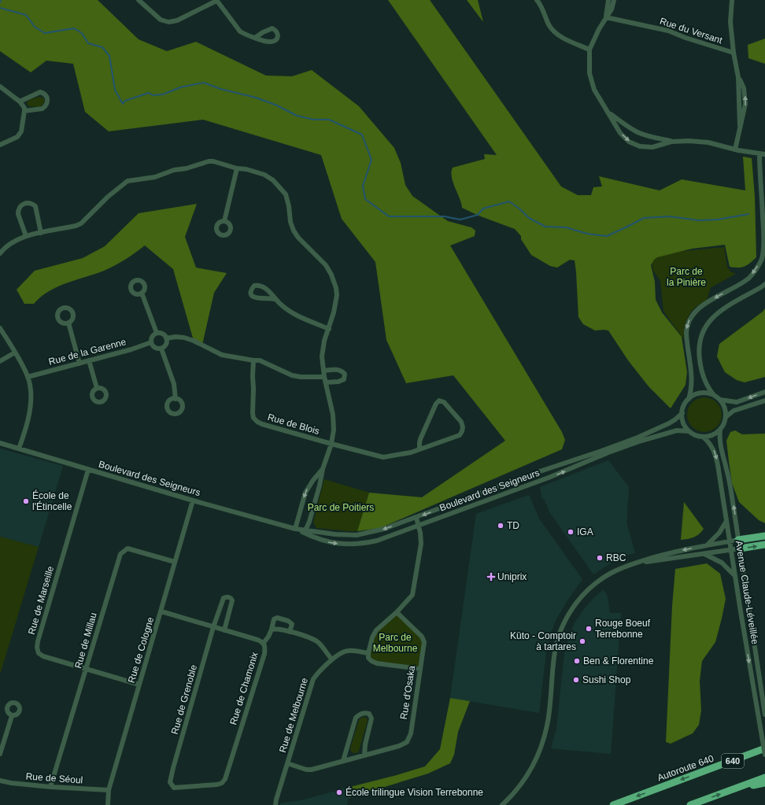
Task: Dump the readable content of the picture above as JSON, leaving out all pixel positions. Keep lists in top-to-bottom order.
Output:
{
  "streets": {
    "highway": ["640", "Autoroute 640"],
    "street": [
      "Rue du Versant",
      "Rue de la Garenne",
      "Rue de Blois",
      "Boulevard des Seigneurs",
      "Avenue Claude-Léveillée",
      "Rue de Marseille",
      "Rue de Millau",
      "Rue de Cologne",
      "Rue de Chamonix",
      "Rue d'Osaka",
      "Rue de Grenoble",
      "Rue de Melbourne",
      "Rue de Séoul"
    ]
  },
  "crossings": [
    ["Boulevard des Seigneurs", "Avenue Claude-Léveillée"],
    ["Boulevard des Seigneurs", "Rue de Marseille"],
    ["Boulevard des Seigneurs", "Rue de Cologne"],
    ["Rue de Marseille", "Rue de Millau"],
    ["Rue de Marseille", "Rue de Cologne"],
    ["Rue de Millau", "Rue de Cologne"],
    ["Rue de Millau", "Rue de Séoul"],
    ["Rue de Cologne", "Rue de Chamonix"],
    ["Rue de Cologne", "Rue de Séoul"],
    ["Rue de Chamonix", "Rue de Grenoble"],
    ["Rue d'Osaka", "Rue de Melbourne"]
  ],
  "parks": ["Parc de la Pinière", "Parc de Poitiers", "Parc de Melbourne"],
  "places": {
    "other": [
      "École de l'Étincelle",
      "TD",
      "IGA",
      "RBC",
      "Rouge Boeuf Terrebonne",
      "Küto - Comptoir à tartares",
      "Ben & Florentine",
      "Sushi Shop",
      "École trilingue Vision Terrebonne"
    ],
    "health": ["Uniprix"]
  }
}
